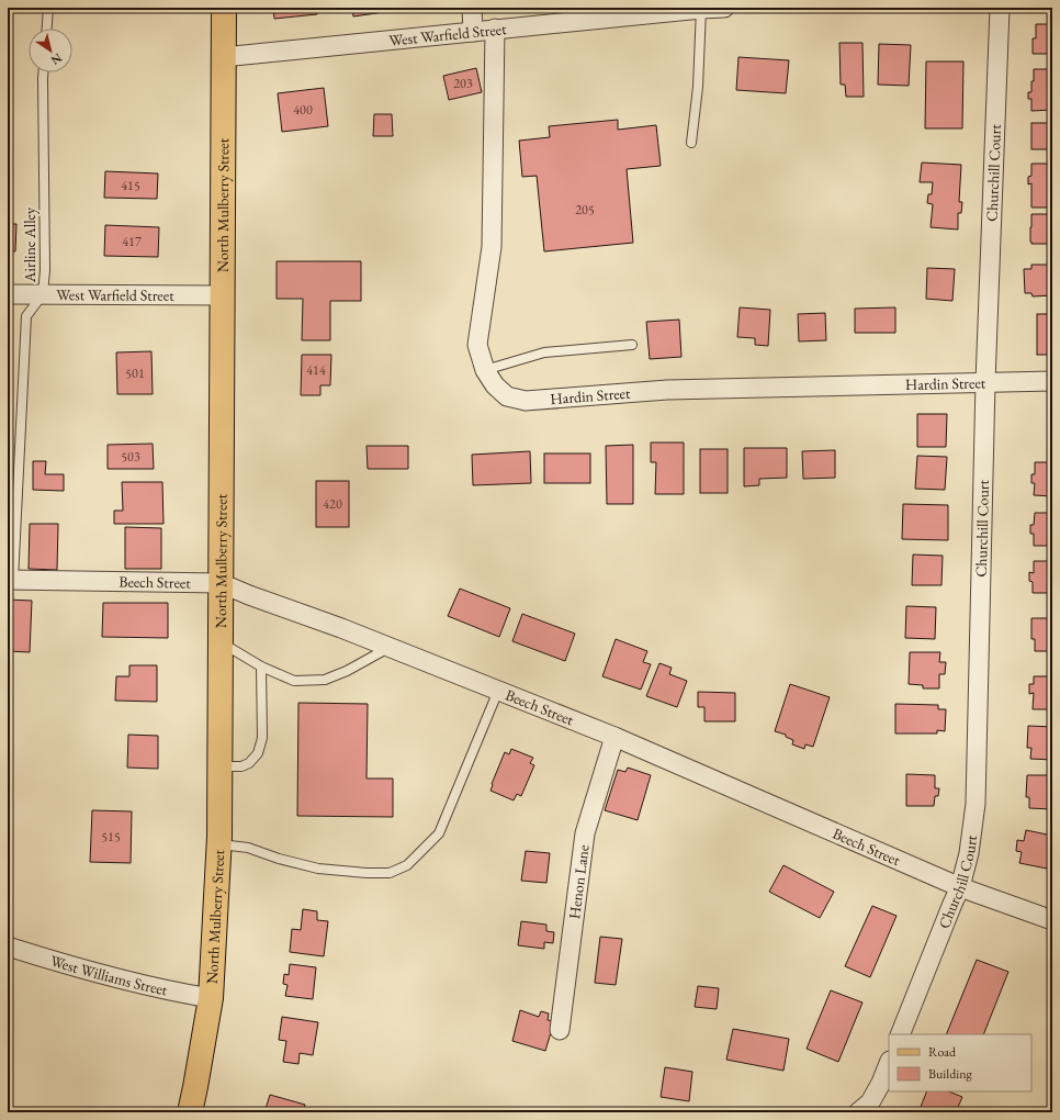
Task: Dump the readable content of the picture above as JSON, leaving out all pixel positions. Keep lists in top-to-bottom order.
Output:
{
  "streets": {
    "main road": ["North Mulberry Street"],
    "street": [
      "West Warfield Street",
      "Churchill Court",
      "Hardin Street",
      "Beech Street",
      "Henon Lane",
      "West Williams Street"
    ],
    "lane": ["Airline Alley"]
  },
  "crossings": [
    ["West Warfield Street", "North Mulberry Street"],
    ["West Warfield Street", "Airline Alley"],
    ["West Warfield Street", "Hardin Street"],
    ["Churchill Court", "Hardin Street"],
    ["Churchill Court", "Beech Street"],
    ["North Mulberry Street", "Beech Street"],
    ["North Mulberry Street", "West Williams Street"],
    ["Airline Alley", "Beech Street"],
    ["Beech Street", "Henon Lane"]
  ],
  "house_numbers": [
    "203",
    "400",
    "415",
    "205",
    "417",
    "414",
    "501",
    "503",
    "420",
    "515"
  ],
  "legend": ["Road", "Building"],
  "north": "bottom right"
}
